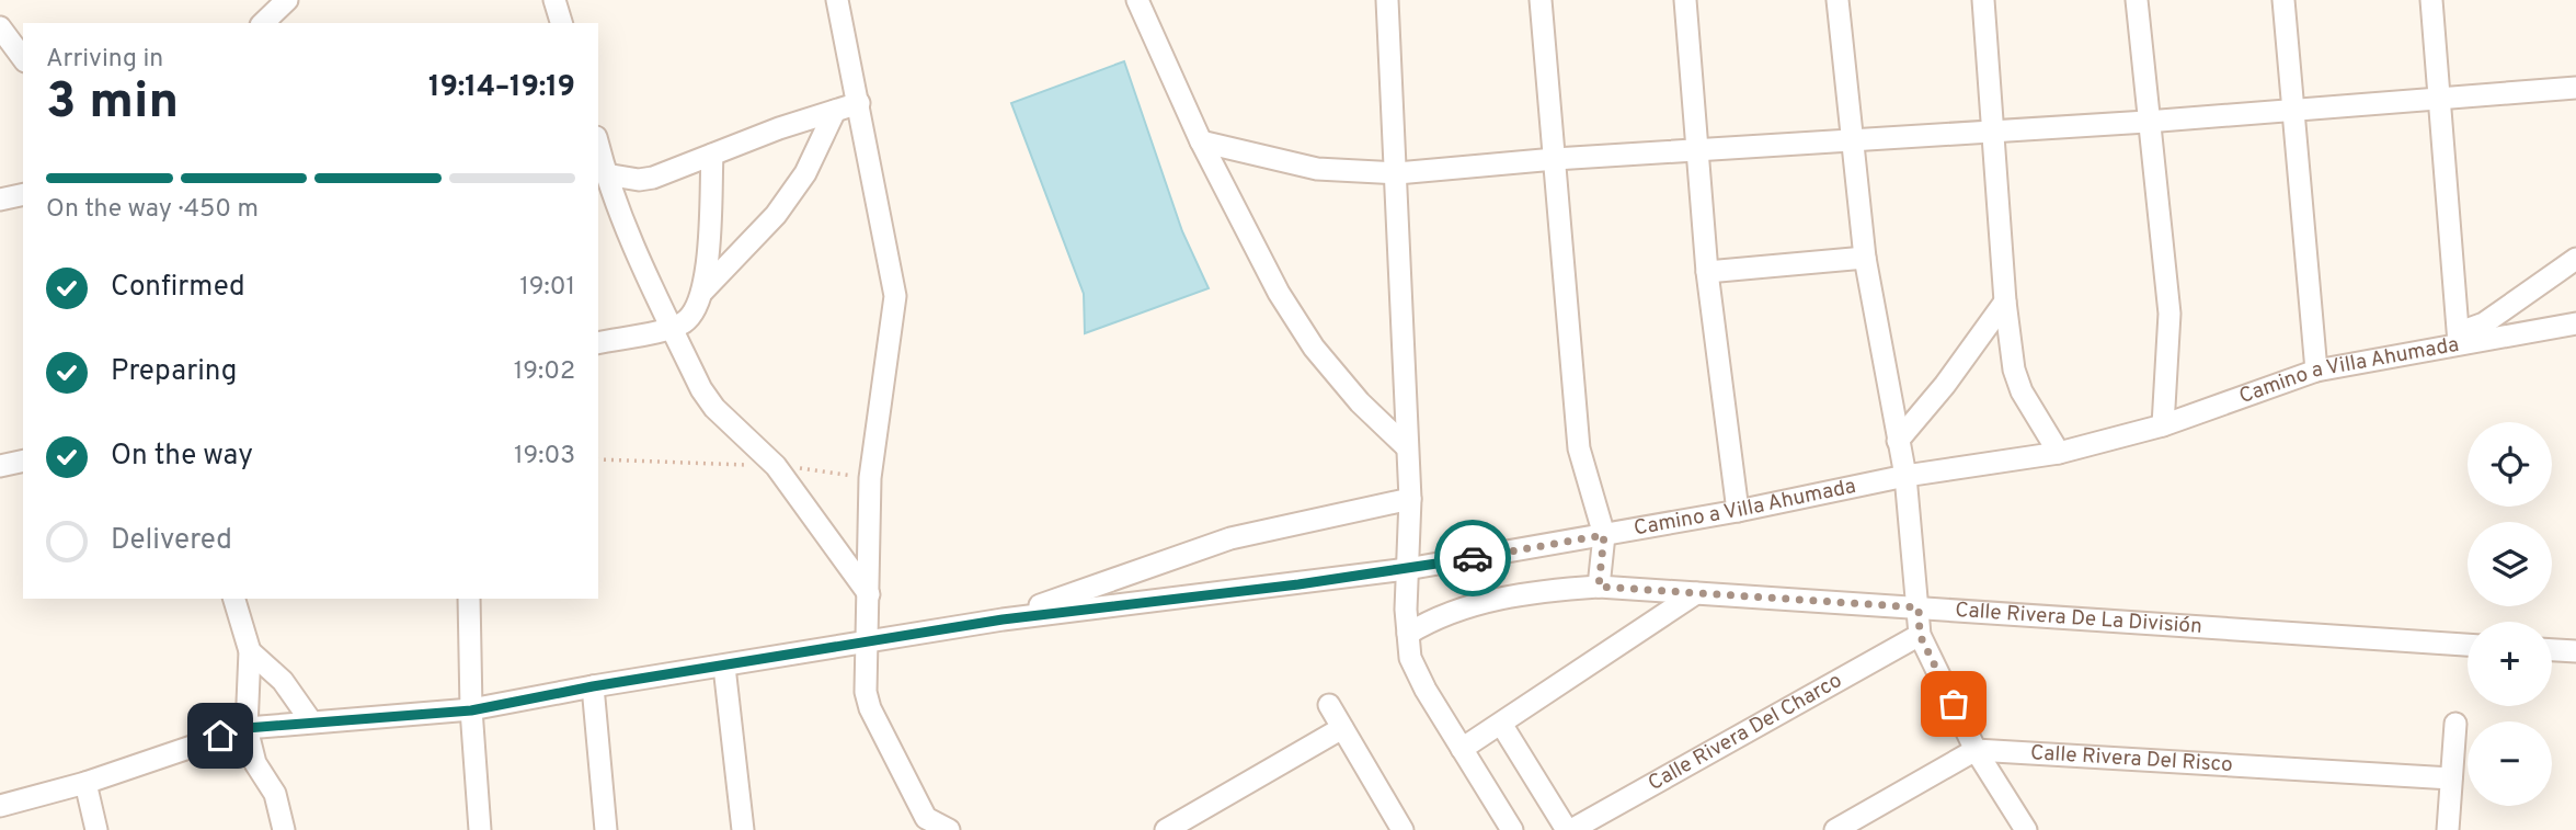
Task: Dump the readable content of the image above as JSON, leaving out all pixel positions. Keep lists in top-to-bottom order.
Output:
{
  "streets": {
    "street": [
      "Camino a Villa Ahumada",
      "Calle Rivera De La División",
      "Calle Rivera Del Charco",
      "Calle Rivera Del Risco"
    ]
  },
  "page": {
    "heading": ["3 min", "Arriving in", "19:14–19:19"],
    "bar": "On the way · 450 m",
    "list": [
      ["Confirmed", "19:01"],
      ["Preparing", "19:02"],
      ["On the way", "19:03"],
      "Delivered"
    ],
    "map_buttons": ["+", "−"]
  }
}
